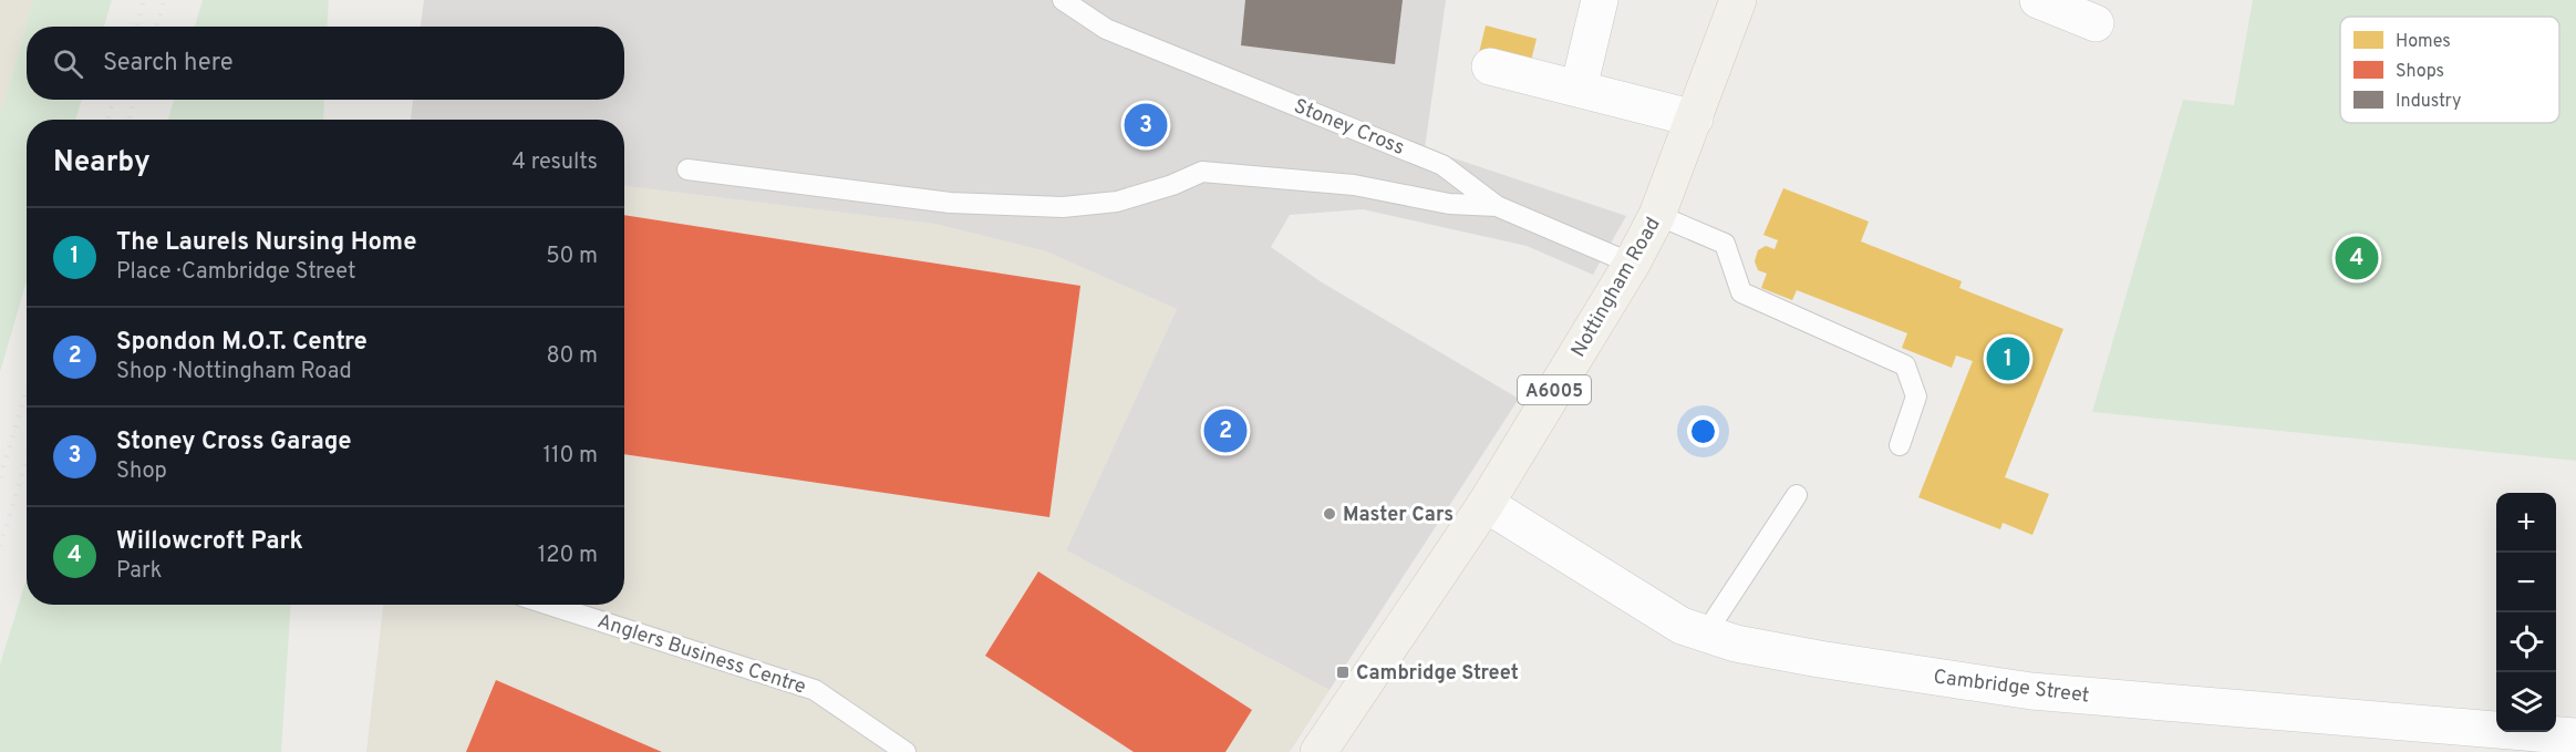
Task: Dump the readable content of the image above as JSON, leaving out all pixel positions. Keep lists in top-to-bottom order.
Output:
{
  "streets": {
    "main road": ["Nottingham Road", "A6005"],
    "street": ["Cambridge Street"],
    "lane": ["Stoney Cross", "Anglers Business Centre"]
  },
  "crossings": [
    ["Stoney Cross", "Nottingham Road"],
    ["Nottingham Road", "Cambridge Street"]
  ],
  "places": {
    "other": ["Master Cars"],
    "transit": ["Cambridge Street"]
  },
  "legend": ["Homes", "Shops", "Industry"],
  "page": {
    "search": "Search here",
    "pins": [
      "3",
      "4",
      "1",
      "2"
    ],
    "heading": ["Nearby", "4 results"],
    "list": [
      {
        "mark": "1",
        "name": "The Laurels Nursing Home",
        "note": "Place · Cambridge Street",
        "value": "50 m"
      },
      {
        "mark": "2",
        "name": "Spondon M.O.T. Centre",
        "note": "Shop · Nottingham Road",
        "value": "80 m"
      },
      {
        "mark": "3",
        "name": "Stoney Cross Garage",
        "note": "Shop",
        "value": "110 m"
      },
      {
        "mark": "4",
        "name": "Willowcroft Park",
        "note": "Park",
        "value": "120 m"
      }
    ],
    "map_buttons": ["+", "−"]
  }
}
